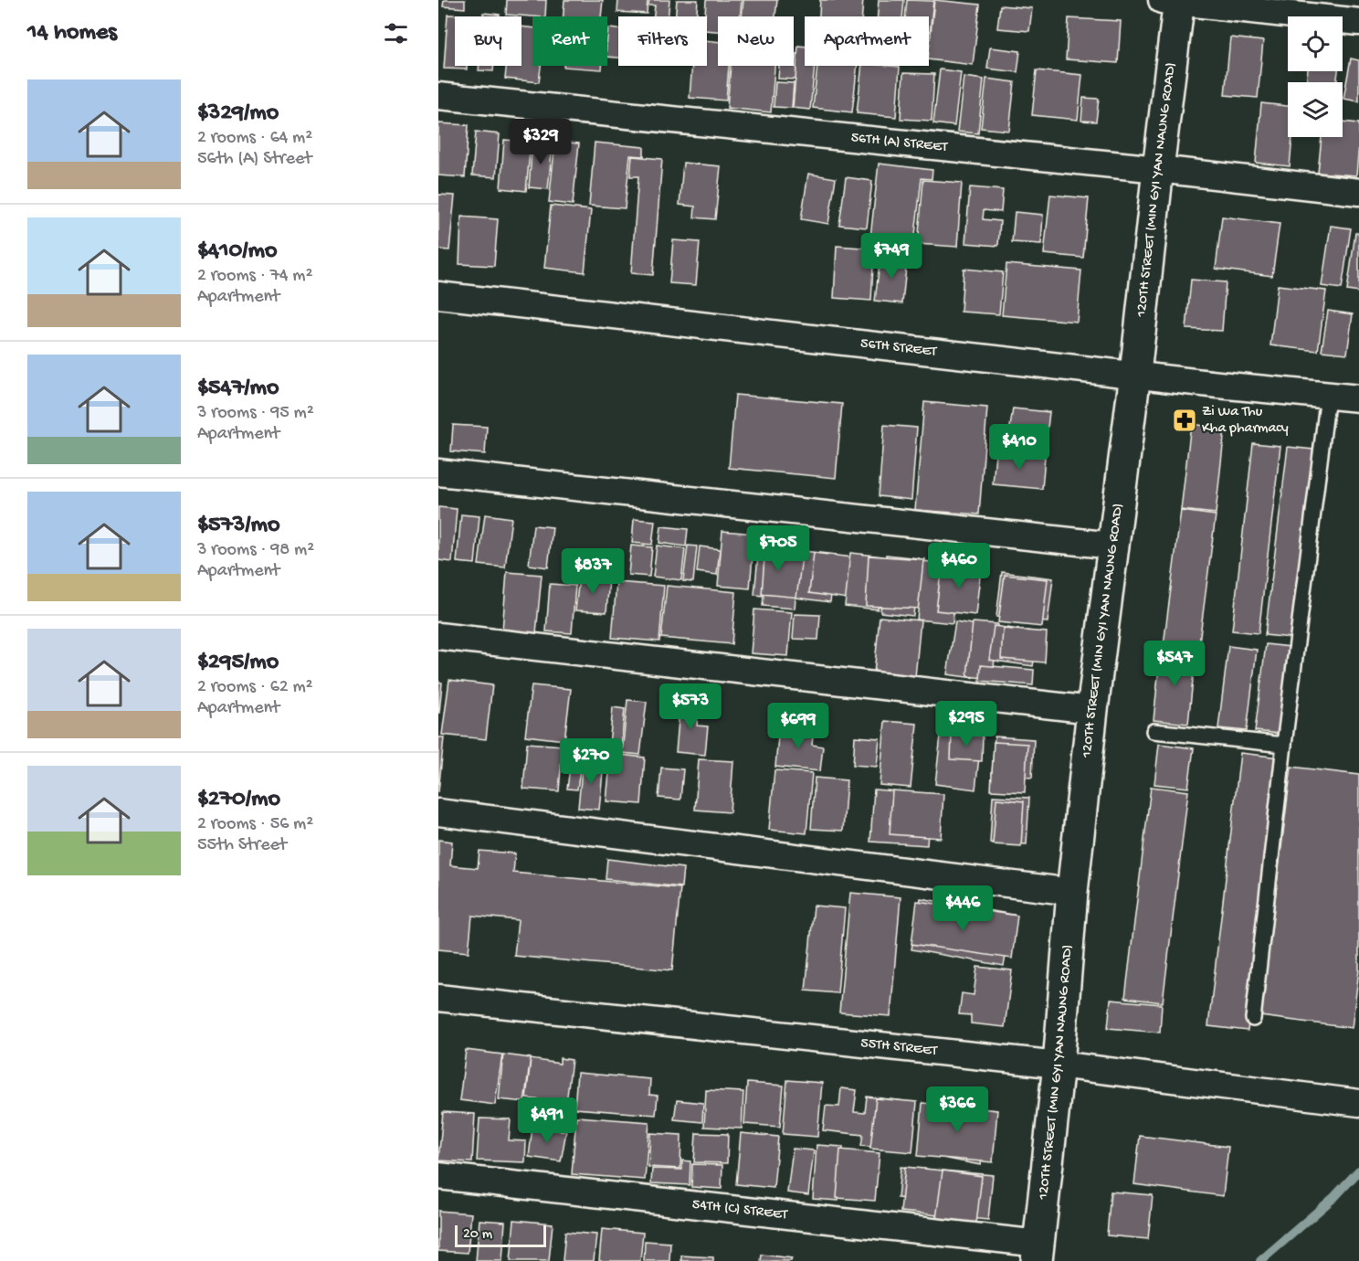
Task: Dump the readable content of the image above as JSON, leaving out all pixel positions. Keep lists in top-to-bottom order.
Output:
{
  "streets": {
    "main road": ["120TH STREET (MIN GYI YAN NAUNG ROAD)"],
    "street": [
      "56TH (A) STREET",
      "56TH STREET",
      "55TH STREET",
      "54TH (C) STREET"
    ]
  },
  "crossings": [
    ["56TH (A) STREET", "120TH STREET (MIN GYI YAN NAUNG ROAD)"],
    ["120TH STREET (MIN GYI YAN NAUNG ROAD)", "56TH STREET"],
    ["120TH STREET (MIN GYI YAN NAUNG ROAD)", "55TH STREET"],
    ["120TH STREET (MIN GYI YAN NAUNG ROAD)", "54TH (C) STREET"]
  ],
  "places": {
    "pharmacy": ["Zi Wa Thu Kha pharmacy"]
  },
  "scale_bar": "20 m",
  "page": {
    "heading": "14 homes",
    "chip": [
      "Buy",
      "Rent",
      "Filters",
      "New",
      "Apartment"
    ],
    "list": [
      {
        "name": "$329/mo",
        "note": "2 rooms · 64 m² · 56th (A) Street"
      },
      {
        "name": "$410/mo",
        "note": "2 rooms · 74 m² · Apartment"
      },
      {
        "name": "$547/mo",
        "note": "3 rooms · 95 m² · Apartment"
      },
      {
        "name": "$573/mo",
        "note": "3 rooms · 98 m² · Apartment"
      },
      {
        "name": "$295/mo",
        "note": "2 rooms · 62 m² · Apartment"
      },
      {
        "name": "$270/mo",
        "note": "2 rooms · 56 m² · 55th Street"
      }
    ],
    "price": [
      "$329",
      "$749",
      "$410",
      "$705",
      "$460",
      "$837",
      "$547",
      "$573",
      "$295",
      "$699",
      "$270",
      "$446",
      "$366",
      "$491"
    ],
    "scale": "20 m"
  }
}
